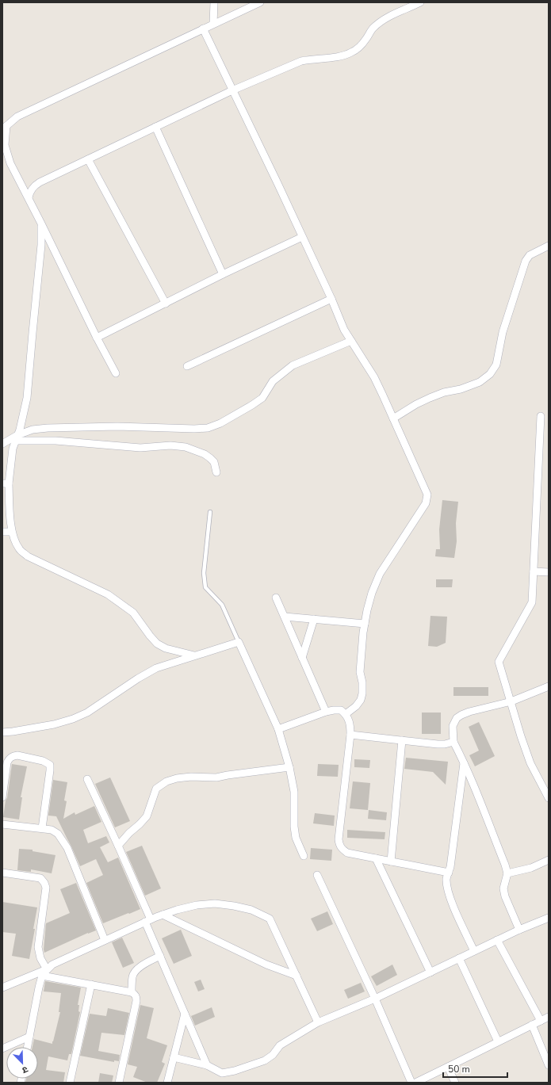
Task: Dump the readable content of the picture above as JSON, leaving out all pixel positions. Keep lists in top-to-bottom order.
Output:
{
  "scale_bar": "50 m",
  "north": "bottom right"
}
